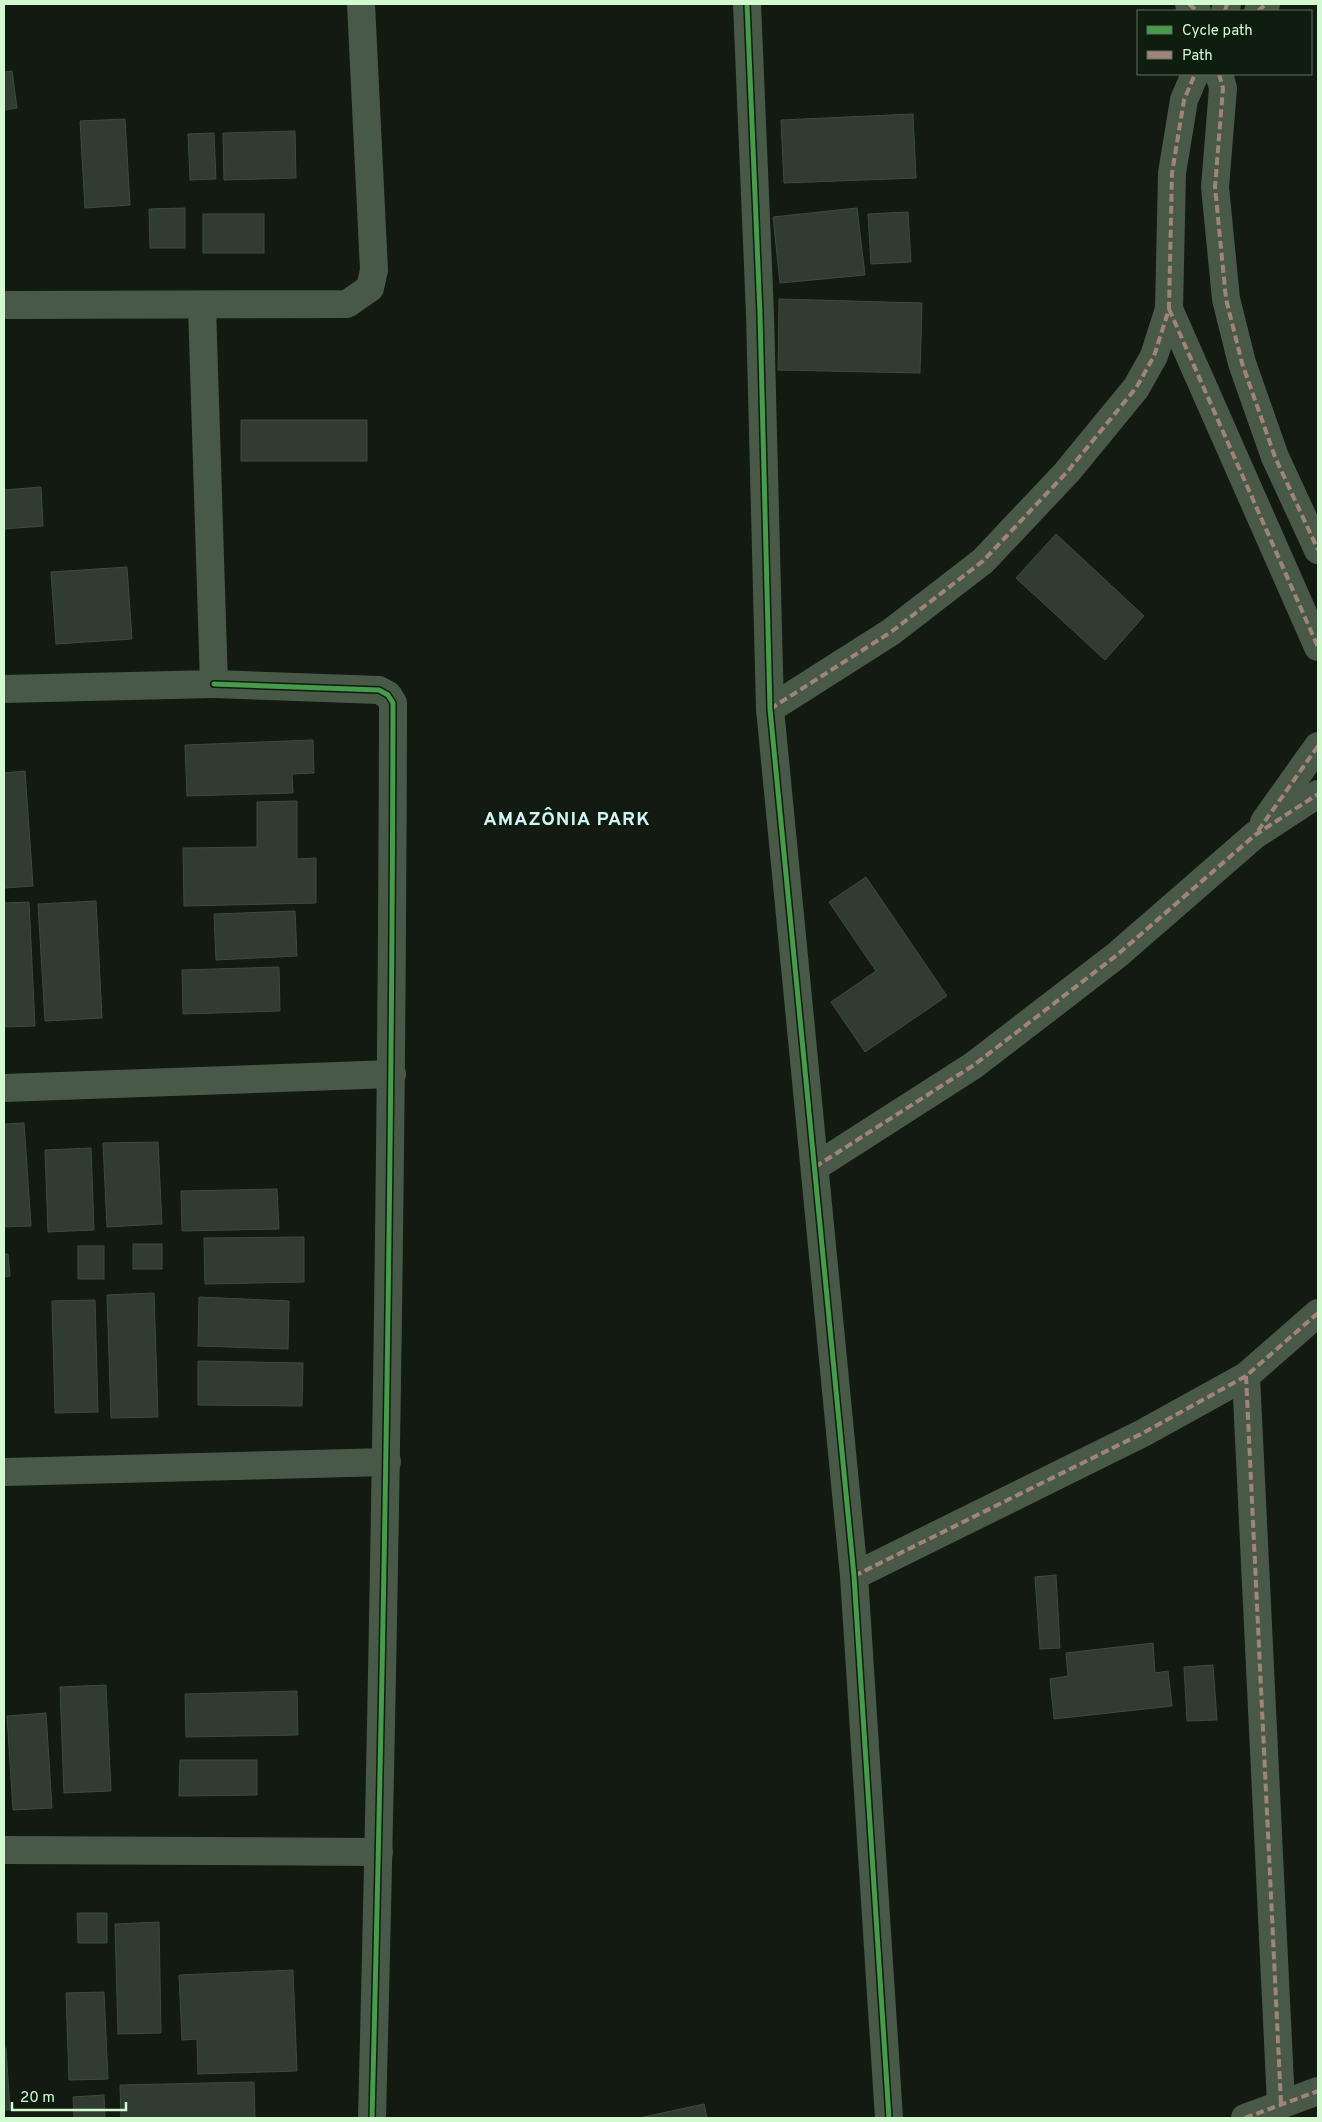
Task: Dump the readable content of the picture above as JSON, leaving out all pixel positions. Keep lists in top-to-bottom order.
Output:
{
  "districts": ["AMAZÔNIA PARK"],
  "legend": ["Cycle path", "Path"],
  "scale_bar": "20 m"
}
